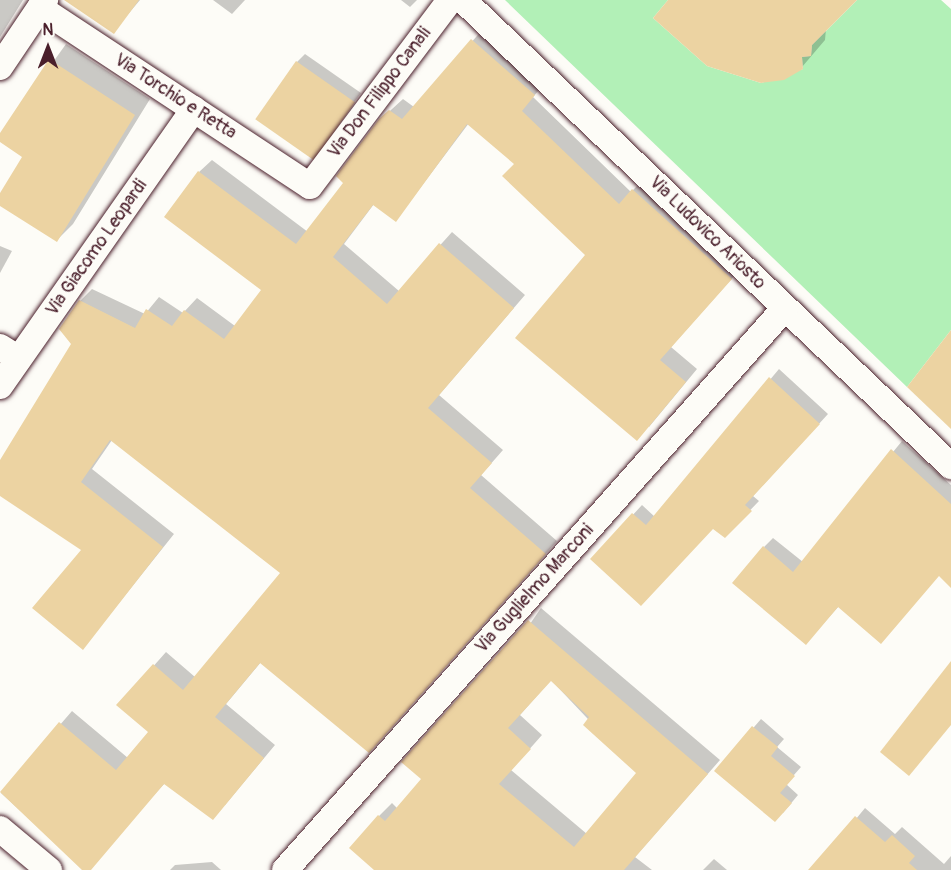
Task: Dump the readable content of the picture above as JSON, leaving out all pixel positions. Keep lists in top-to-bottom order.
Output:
{
  "streets": {
    "street": [
      "Via Don Filippo Canali",
      "Via Torchio e Retta",
      "Via Ludovico Ariosto",
      "Via Giacomo Leopardi",
      "Via Guglielmo Marconi"
    ]
  },
  "crossings": [
    ["Via Don Filippo Canali", "Via Torchio e Retta"],
    ["Via Torchio e Retta", "Via Giacomo Leopardi"],
    ["Via Ludovico Ariosto", "Via Guglielmo Marconi"]
  ],
  "north": "top"
}
